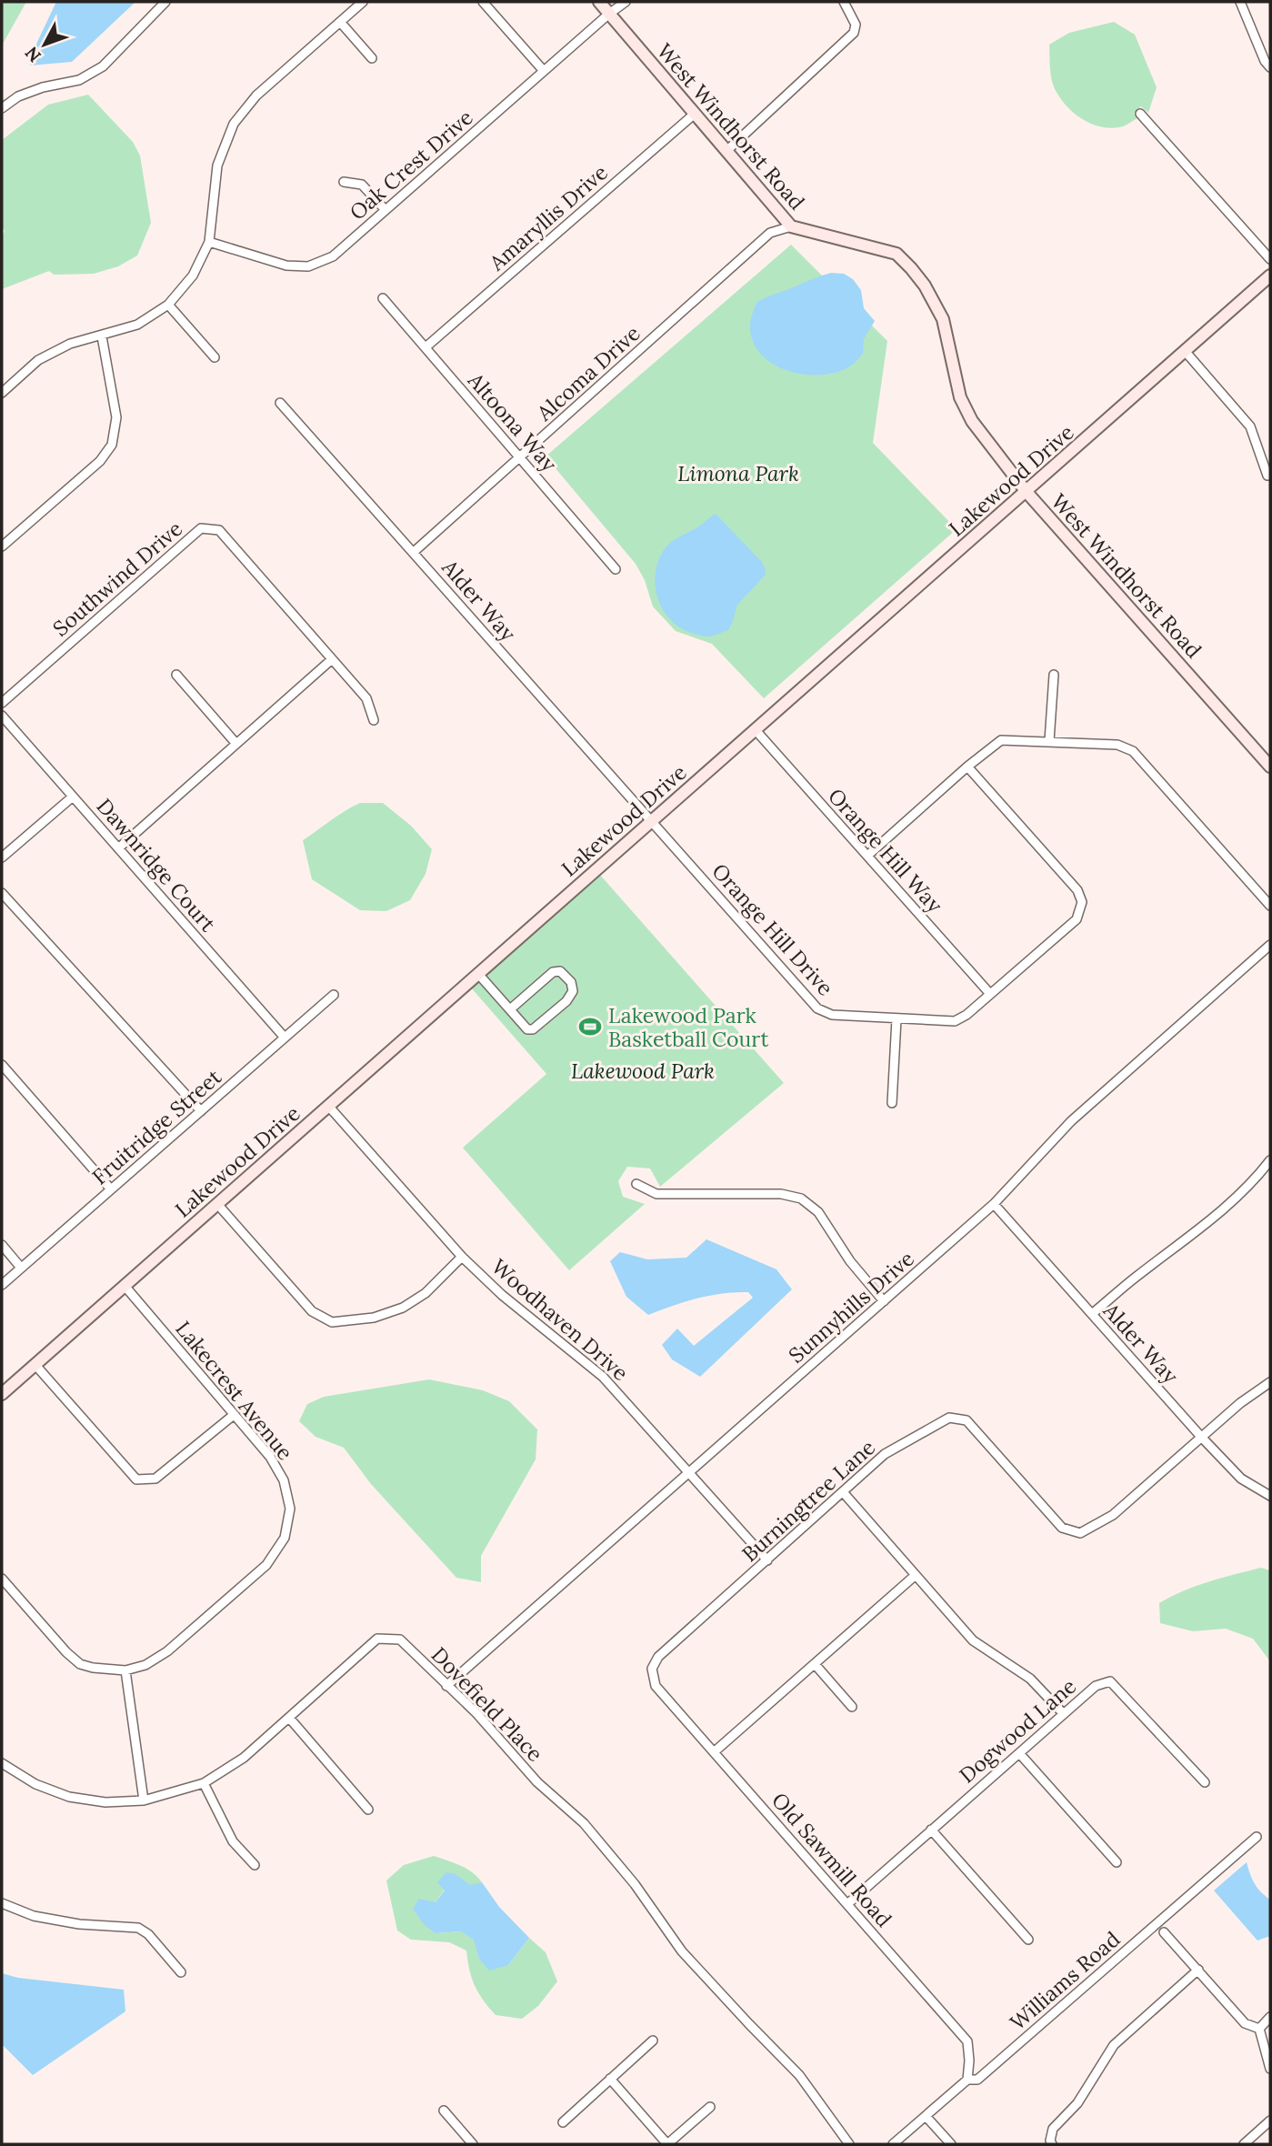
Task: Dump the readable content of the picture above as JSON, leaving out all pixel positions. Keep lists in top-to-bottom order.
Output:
{
  "streets": {
    "street": [
      "West Windhorst Road",
      "Oak Crest Drive",
      "Amaryllis Drive",
      "Alcoma Drive",
      "Altoona Way",
      "Lakewood Drive",
      "Southwind Drive",
      "Alder Way",
      "Orange Hill Way",
      "Dawnridge Court",
      "Orange Hill Drive",
      "Fruitridge Street",
      "Sunnyhills Drive",
      "Woodhaven Drive",
      "Lakecrest Avenue",
      "Burningtree Lane",
      "Dovefield Place",
      "Dogwood Lane",
      "Old Sawmill Road",
      "Williams Road"
    ]
  },
  "crossings": [
    ["West Windhorst Road", "Oak Crest Drive"],
    ["West Windhorst Road", "Amaryllis Drive"],
    ["West Windhorst Road", "Alcoma Drive"],
    ["West Windhorst Road", "Lakewood Drive"],
    ["Amaryllis Drive", "Altoona Way"],
    ["Alcoma Drive", "Altoona Way"],
    ["Alcoma Drive", "Alder Way"],
    ["Lakewood Drive", "Alder Way"],
    ["Lakewood Drive", "Orange Hill Way"],
    ["Lakewood Drive", "Orange Hill Drive"],
    ["Lakewood Drive", "Woodhaven Drive"],
    ["Lakewood Drive", "Lakecrest Avenue"],
    ["Alder Way", "Orange Hill Drive"],
    ["Alder Way", "Sunnyhills Drive"],
    ["Alder Way", "Burningtree Lane"],
    ["Orange Hill Way", "Orange Hill Drive"],
    ["Dawnridge Court", "Fruitridge Street"],
    ["Sunnyhills Drive", "Woodhaven Drive"],
    ["Sunnyhills Drive", "Dovefield Place"],
    ["Woodhaven Drive", "Burningtree Lane"],
    ["Burningtree Lane", "Old Sawmill Road"],
    ["Dogwood Lane", "Old Sawmill Road"],
    ["Old Sawmill Road", "Williams Road"]
  ],
  "parks": ["Limona Park", "Lakewood Park"],
  "places": {
    "sports": ["Lakewood Park Basketball Court"]
  },
  "north": "bottom left"
}
